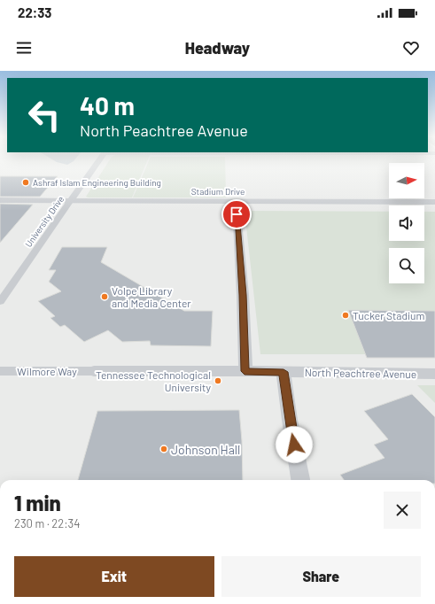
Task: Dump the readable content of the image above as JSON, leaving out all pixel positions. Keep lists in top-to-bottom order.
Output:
{
  "streets": {
    "street": [
      "Stadium Drive",
      "University Drive",
      "Wilmore Way",
      "North Peachtree Avenue"
    ]
  },
  "crossings": [
    ["Stadium Drive", "University Drive"],
    ["Wilmore Way", "North Peachtree Avenue"]
  ],
  "places": [
    "Ashraf Islam Engineering Building",
    "Volpe Library and Media Center",
    "Tucker Stadium",
    "Tennessee Technological University",
    "Johnson Hall"
  ],
  "north": "right",
  "page": {
    "status": "22:33",
    "header": "Headway",
    "turn": ["40 m", "North Peachtree Avenue"],
    "heading": ["1 min", "230 m · 22:34"],
    "buttons": ["Exit", "Share"]
  }
}
